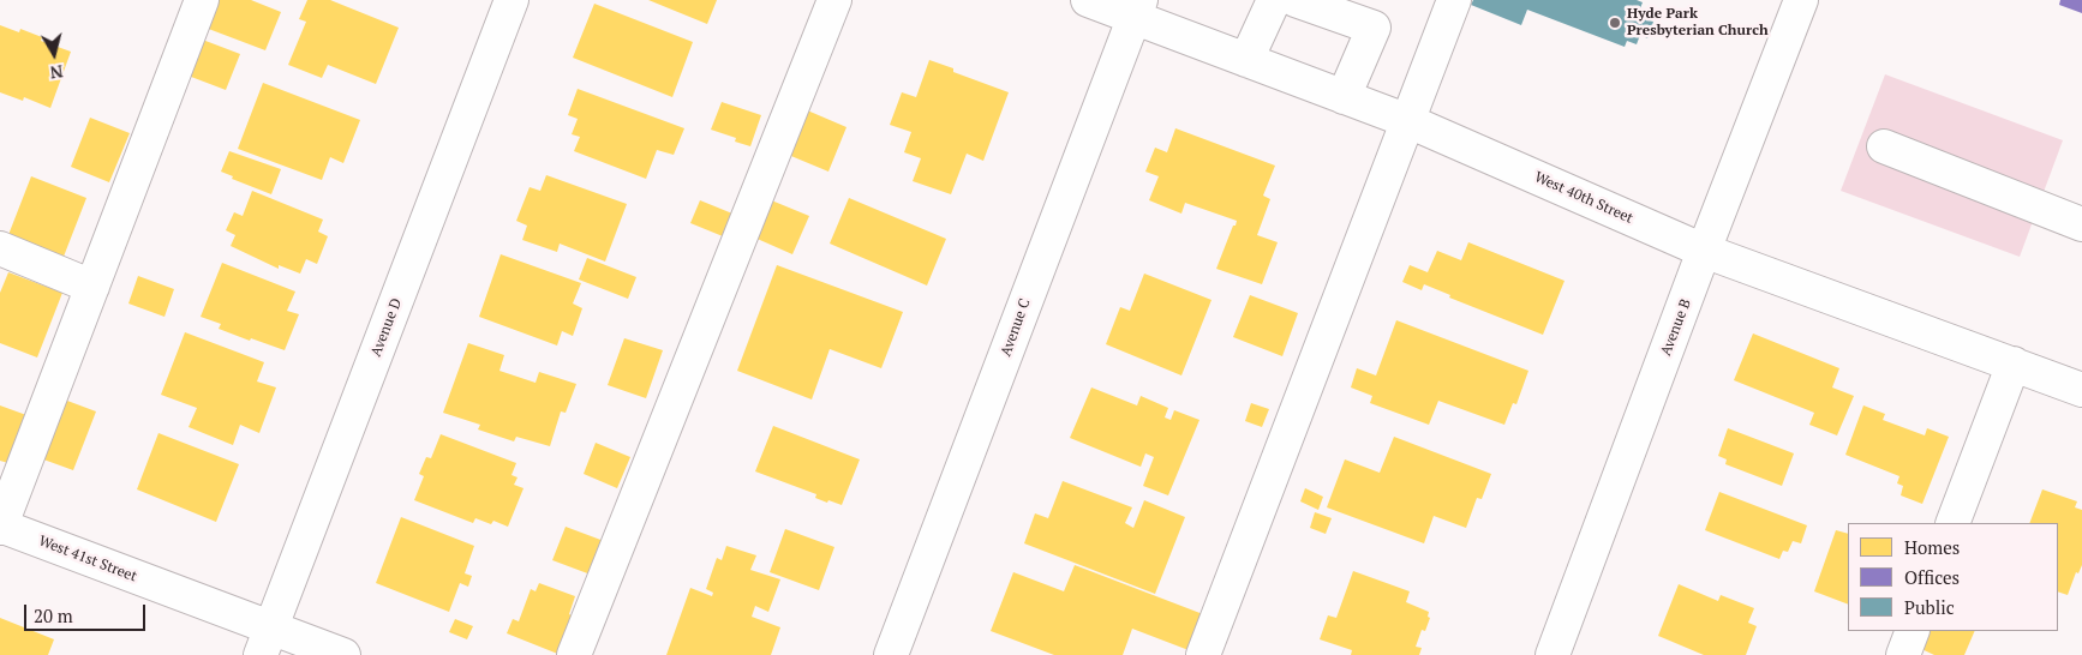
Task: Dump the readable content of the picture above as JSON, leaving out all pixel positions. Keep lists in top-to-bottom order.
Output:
{
  "streets": {
    "street": [
      "West 40th Street",
      "Avenue D",
      "Avenue C",
      "Avenue B",
      "West 41st Street"
    ]
  },
  "crossings": [
    ["West 40th Street", "Avenue C"],
    ["West 40th Street", "Avenue B"],
    ["Avenue D", "West 41st Street"]
  ],
  "places": ["Hyde Park Presbyterian Church"],
  "legend": ["Homes", "Offices", "Public"],
  "scale_bar": "20 m",
  "north": "bottom"
}
